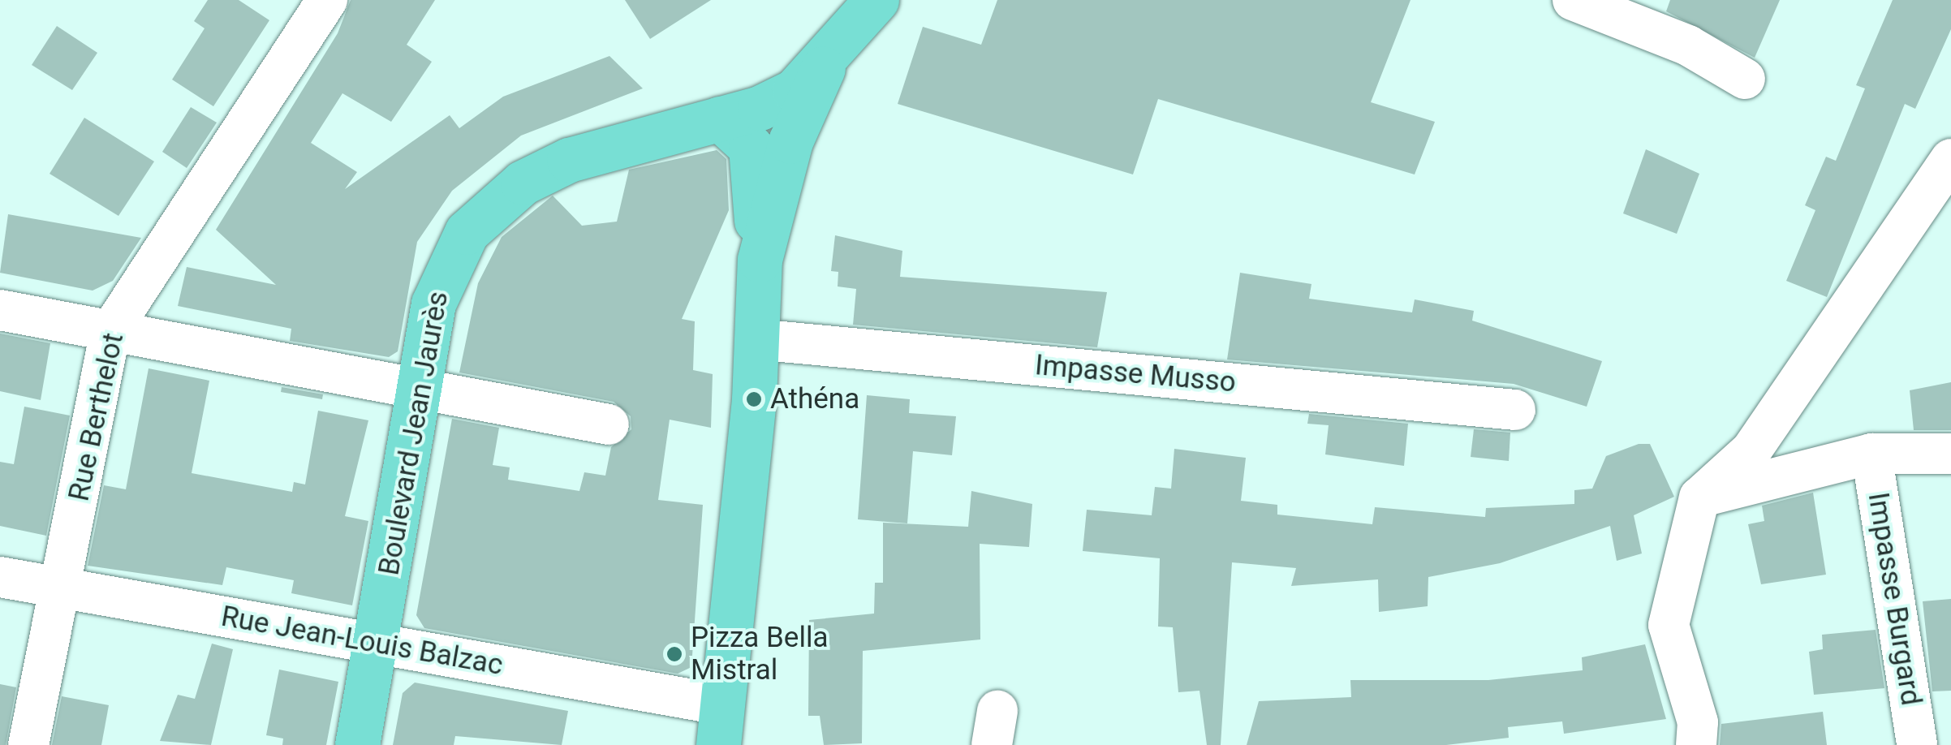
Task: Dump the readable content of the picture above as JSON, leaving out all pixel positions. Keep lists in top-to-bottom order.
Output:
{
  "streets": {
    "main road": ["Boulevard Jean Jaurès"],
    "street": [
      "Impasse Musso",
      "Rue Berthelot",
      "Impasse Burgard",
      "Rue Jean-Louis Balzac"
    ]
  },
  "crossings": [
    ["Rue Berthelot", "Rue Jean-Louis Balzac"],
    ["Boulevard Jean Jaurès", "Rue Jean-Louis Balzac"]
  ],
  "places": ["Athéna", "Pizza Bella Mistral"]
}
